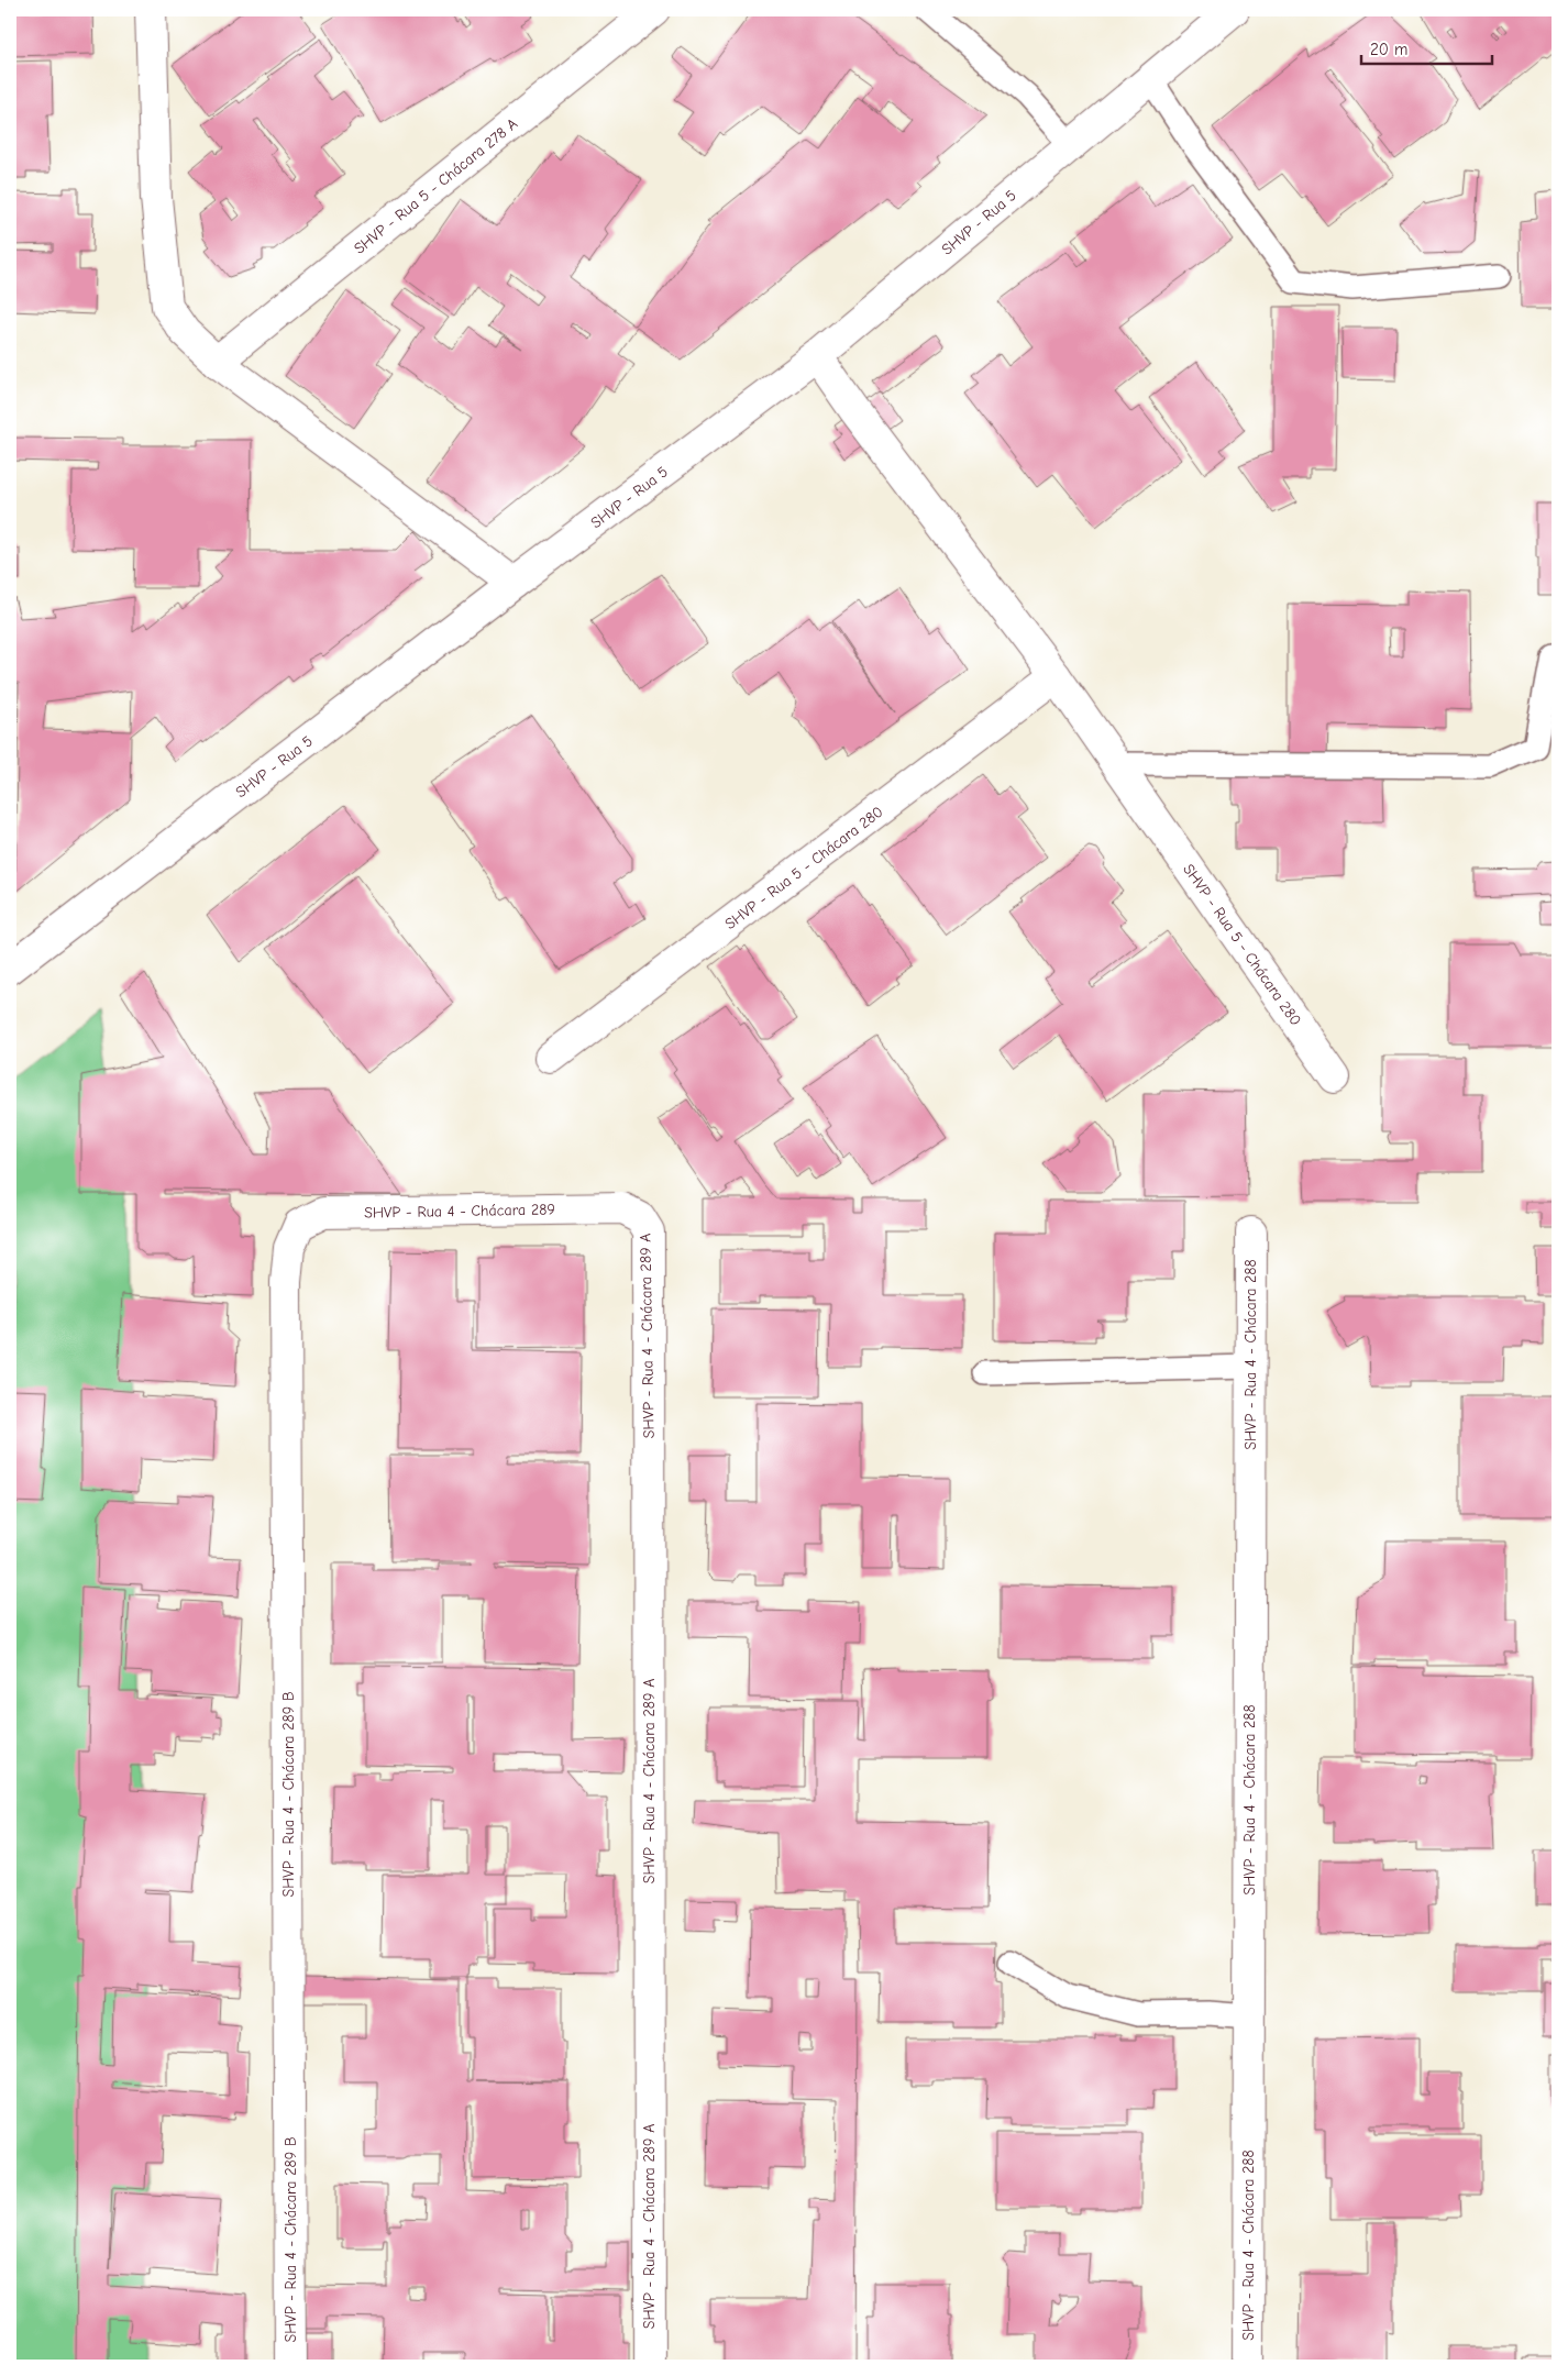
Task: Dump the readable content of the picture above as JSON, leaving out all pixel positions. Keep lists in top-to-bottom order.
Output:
{
  "streets": {
    "street": [
      "SHVP - Rua 5 - Chácara 278 A",
      "SHVP - Rua 5",
      "SHVP - Rua 5 - Chácara 280",
      "SHVP - Rua 4 - Chácara 289",
      "SHVP - Rua 4 - Chácara 289 A",
      "SHVP - Rua 4 - Chácara 288",
      "SHVP - Rua 4 - Chácara 289 B"
    ]
  },
  "crossings": [
    ["SHVP - Rua 5", "SHVP - Rua 5 - Chácara 280"],
    ["SHVP - Rua 4 - Chácara 289", "SHVP - Rua 4 - Chácara 289 A"],
    ["SHVP - Rua 4 - Chácara 289", "SHVP - Rua 4 - Chácara 289 B"]
  ],
  "scale_bar": "20 m"
}
